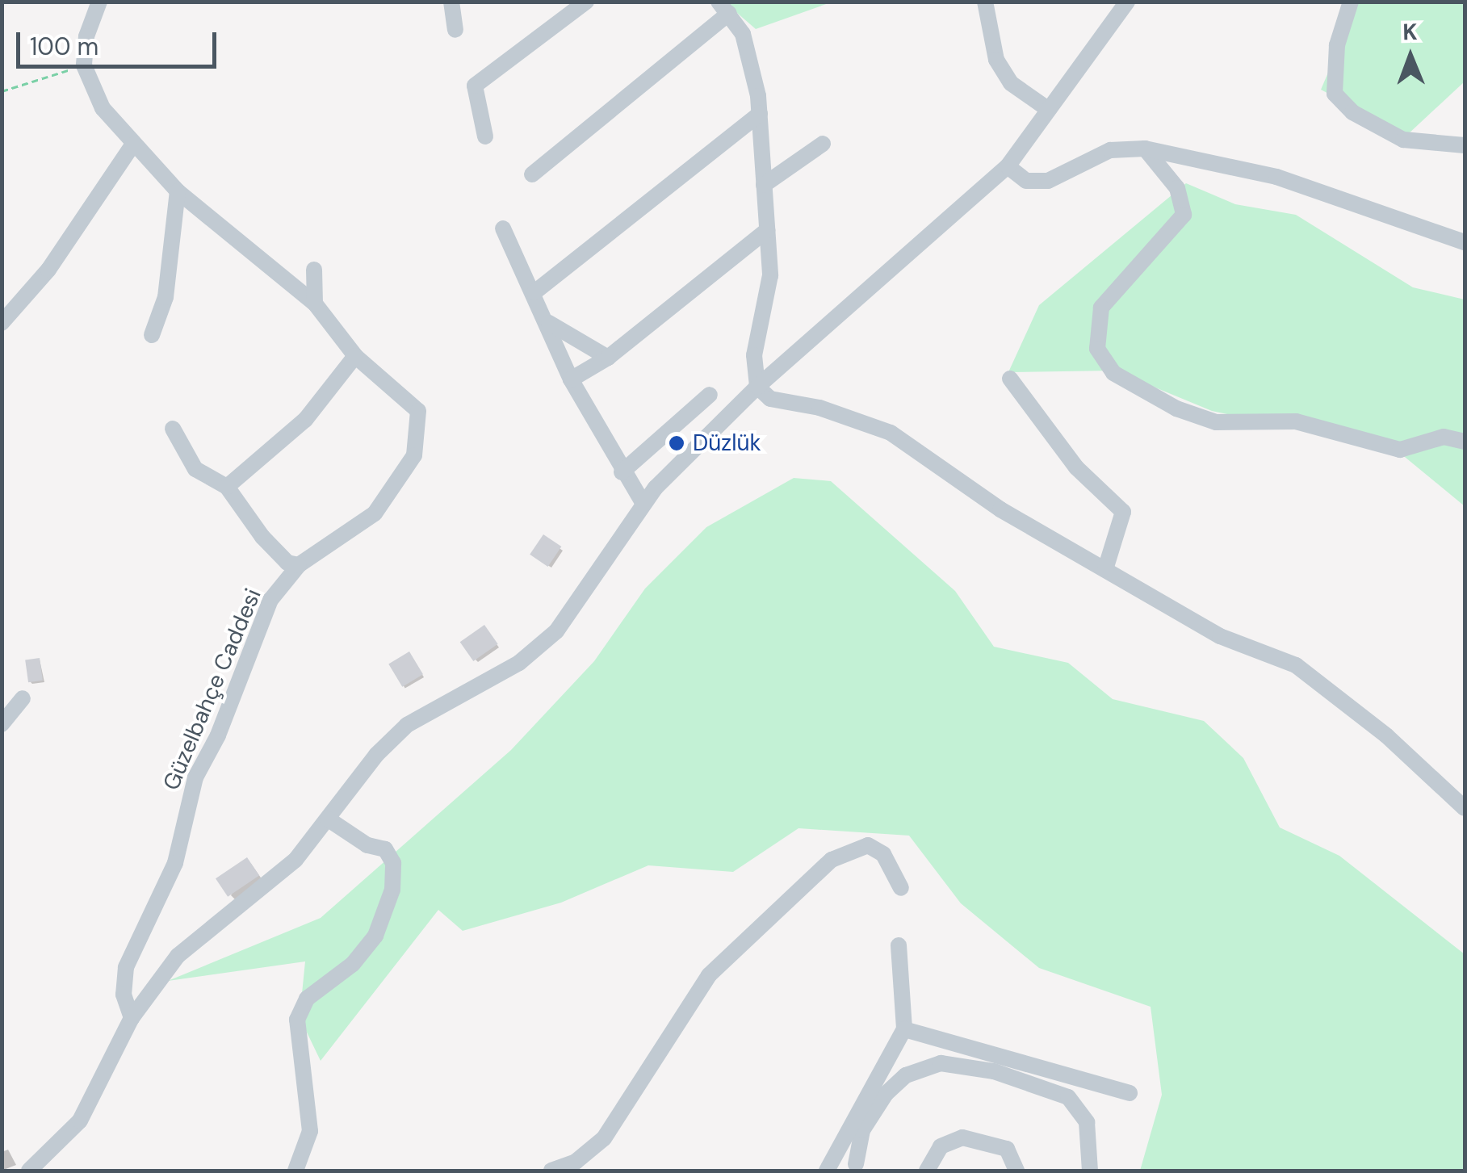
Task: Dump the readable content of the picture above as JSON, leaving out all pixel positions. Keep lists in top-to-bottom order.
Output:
{
  "streets": {
    "street": ["Güzelbahçe Caddesi"]
  },
  "places": ["Düzlük"],
  "scale_bar": "100 m",
  "north": "top"
}
